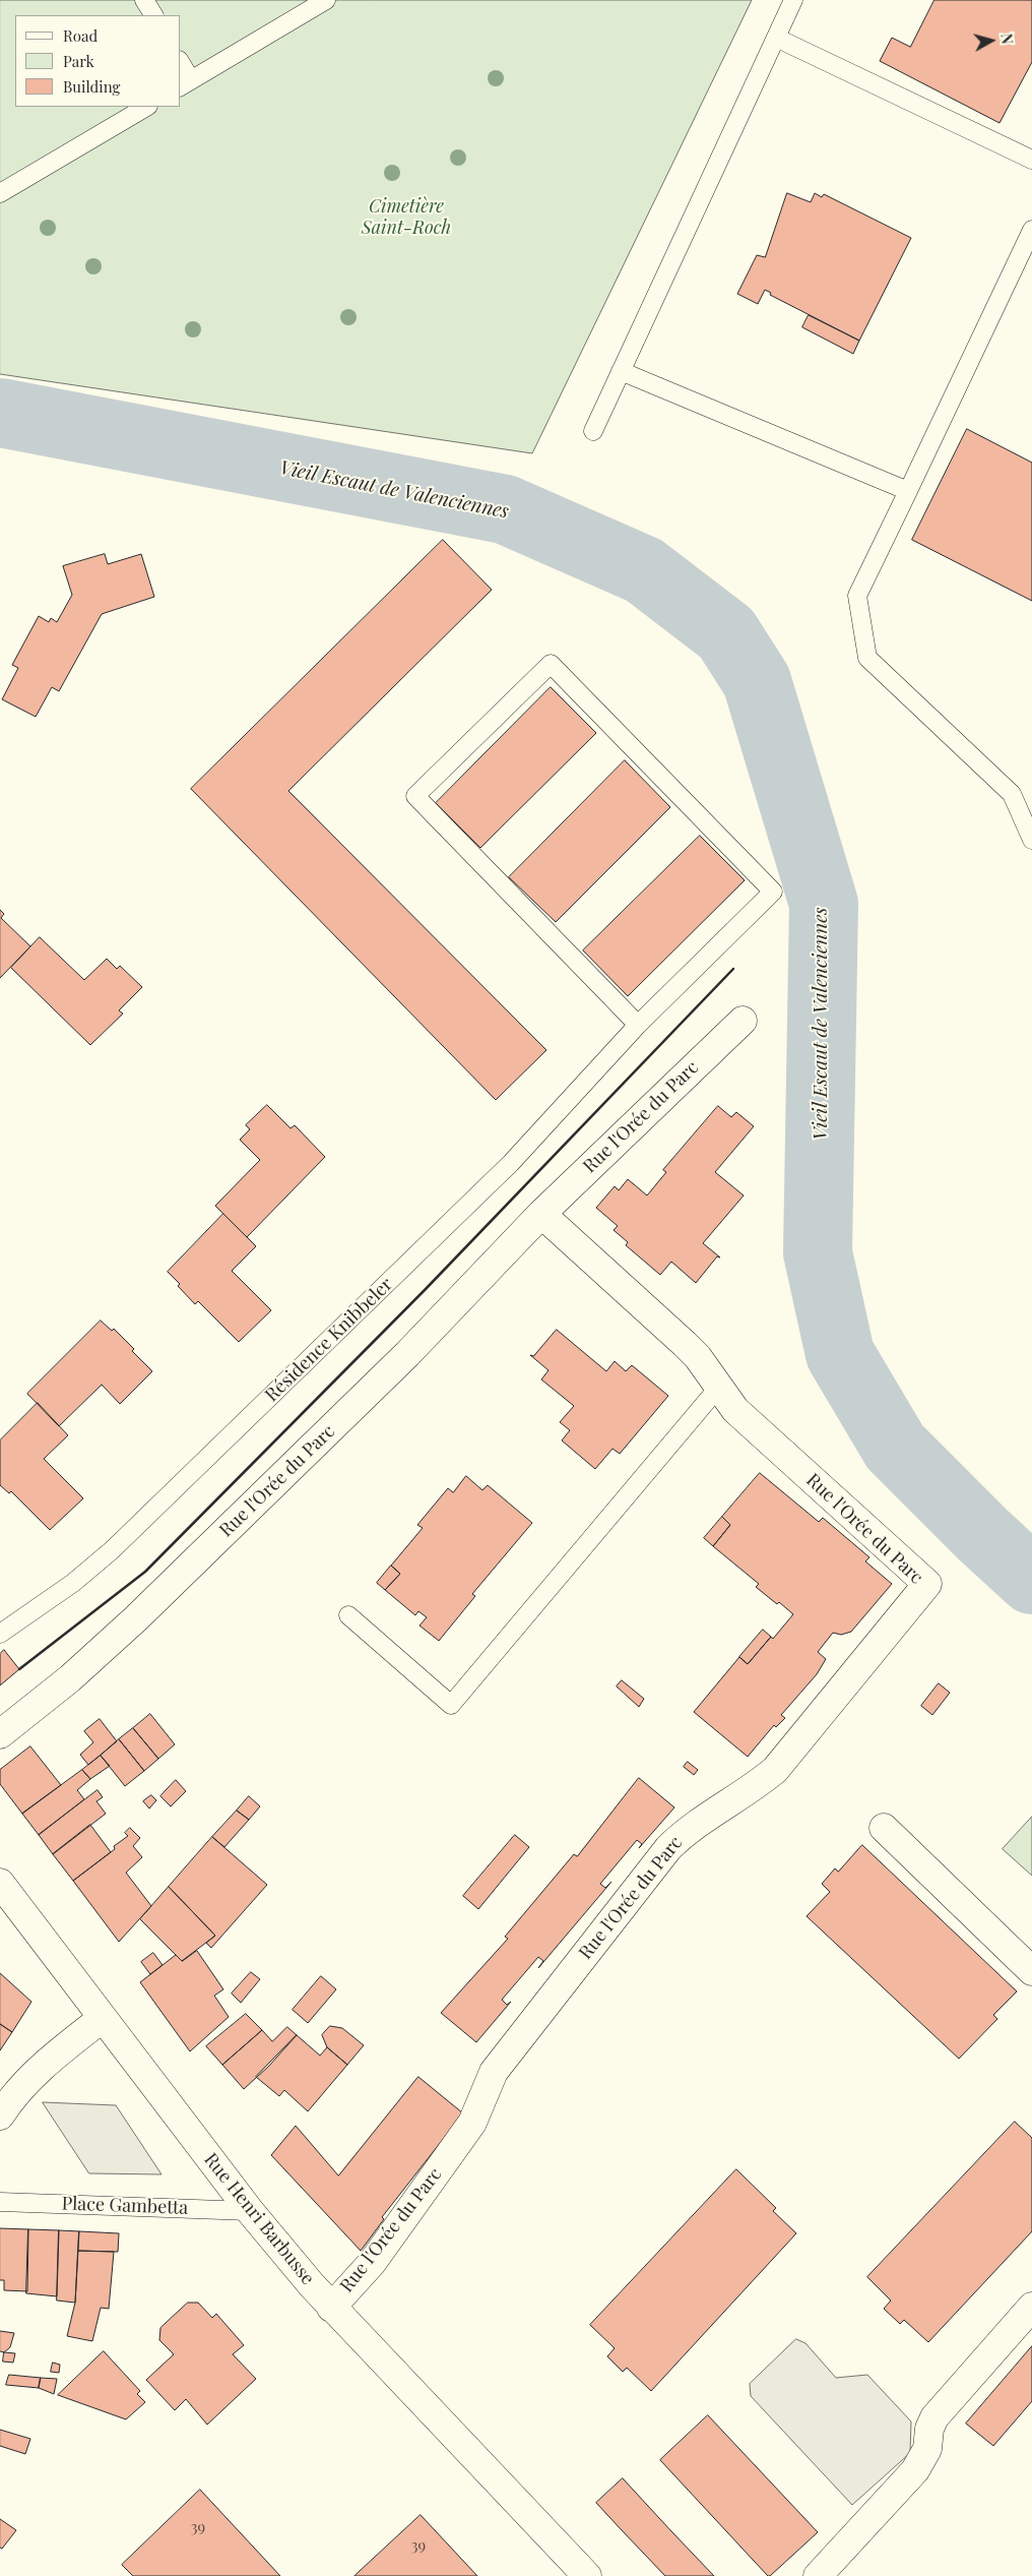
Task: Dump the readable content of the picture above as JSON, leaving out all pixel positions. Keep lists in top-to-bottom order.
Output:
{
  "streets": {
    "street": ["Rue l'Orée du Parc", "Rue Henri Barbusse"],
    "lane": ["Résidence Knibbeler", "Place Gambetta"]
  },
  "crossings": [
    ["Rue l'Orée du Parc", "Rue Henri Barbusse"],
    ["Place Gambetta", "Rue Henri Barbusse"]
  ],
  "water": ["Vieil Escaut de Valenciennes"],
  "parks": ["Cimetière Saint-Roch"],
  "house_numbers": ["39", "39"],
  "legend": ["Road", "Park", "Building"],
  "north": "right"
}
